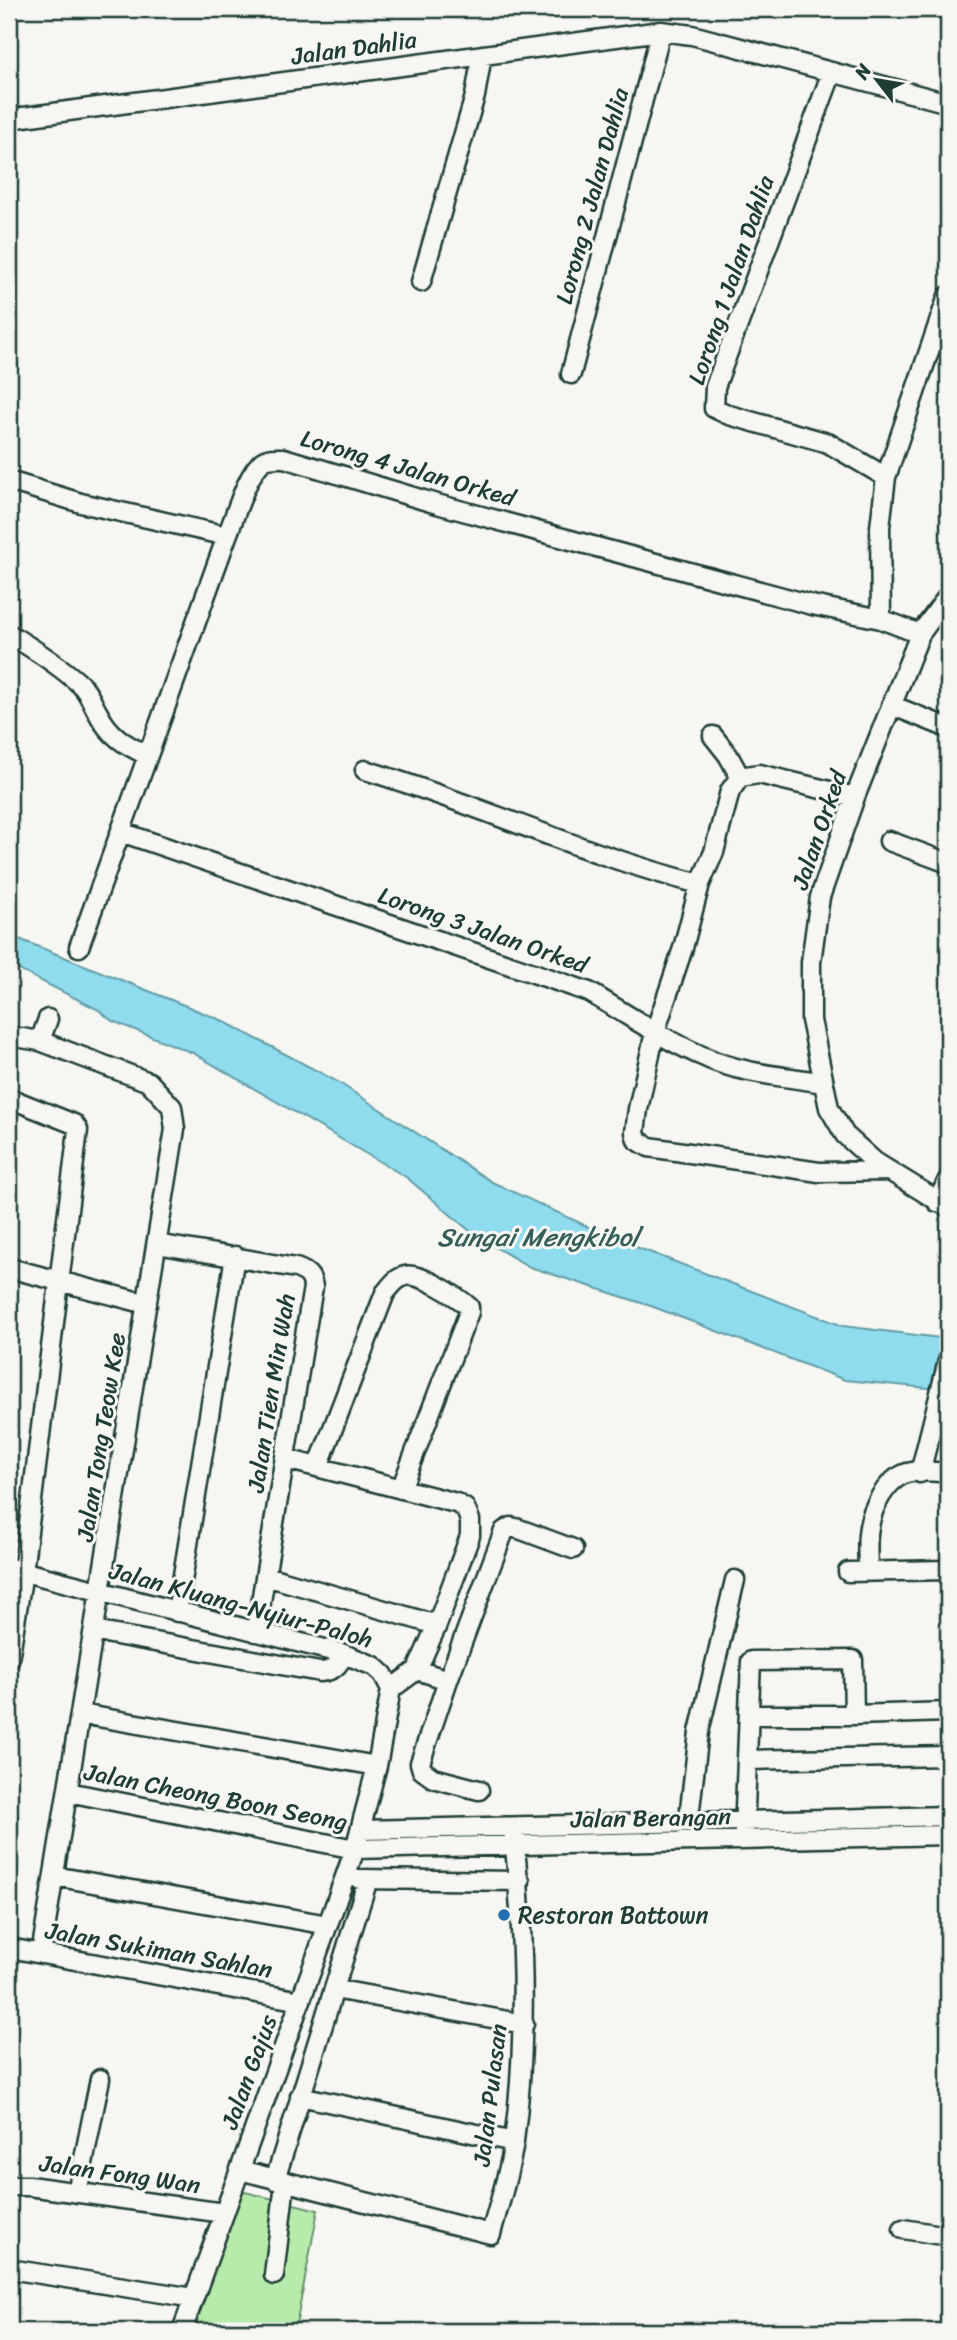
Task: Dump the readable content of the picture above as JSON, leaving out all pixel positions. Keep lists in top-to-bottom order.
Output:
{
  "streets": {
    "street": [
      "Jalan Dahlia",
      "Lorong 2 Jalan Dahlia",
      "Lorong 1 Jalan Dahlia",
      "Lorong 4 Jalan Orked",
      "Jalan Orked",
      "Lorong 3 Jalan Orked",
      "Jalan Tien Min Wah",
      "Jalan Tong Teow Kee",
      "Jalan Kluang-Nyiur-Paloh",
      "Jalan Cheong Boon Seong",
      "Jalan Berangan",
      "Jalan Sukiman Sahlan",
      "Jalan Gajus",
      "Jalan Pulasan",
      "Jalan Fong Wan"
    ]
  },
  "crossings": [
    ["Jalan Dahlia", "Lorong 2 Jalan Dahlia"],
    ["Jalan Dahlia", "Lorong 1 Jalan Dahlia"],
    ["Lorong 4 Jalan Orked", "Jalan Orked"],
    ["Lorong 4 Jalan Orked", "Lorong 3 Jalan Orked"],
    ["Jalan Orked", "Lorong 3 Jalan Orked"],
    ["Jalan Tien Min Wah", "Jalan Tong Teow Kee"],
    ["Jalan Tien Min Wah", "Jalan Kluang-Nyiur-Paloh"],
    ["Jalan Tong Teow Kee", "Jalan Kluang-Nyiur-Paloh"],
    ["Jalan Tong Teow Kee", "Jalan Cheong Boon Seong"],
    ["Jalan Tong Teow Kee", "Jalan Sukiman Sahlan"],
    ["Jalan Cheong Boon Seong", "Jalan Berangan"],
    ["Jalan Cheong Boon Seong", "Jalan Gajus"],
    ["Jalan Berangan", "Jalan Gajus"],
    ["Jalan Berangan", "Jalan Pulasan"],
    ["Jalan Sukiman Sahlan", "Jalan Gajus"],
    ["Jalan Gajus", "Jalan Pulasan"],
    ["Jalan Gajus", "Jalan Fong Wan"]
  ],
  "water": ["Sungai Mengkibol"],
  "places": ["Restoran Battown"],
  "north": "top left"
}
